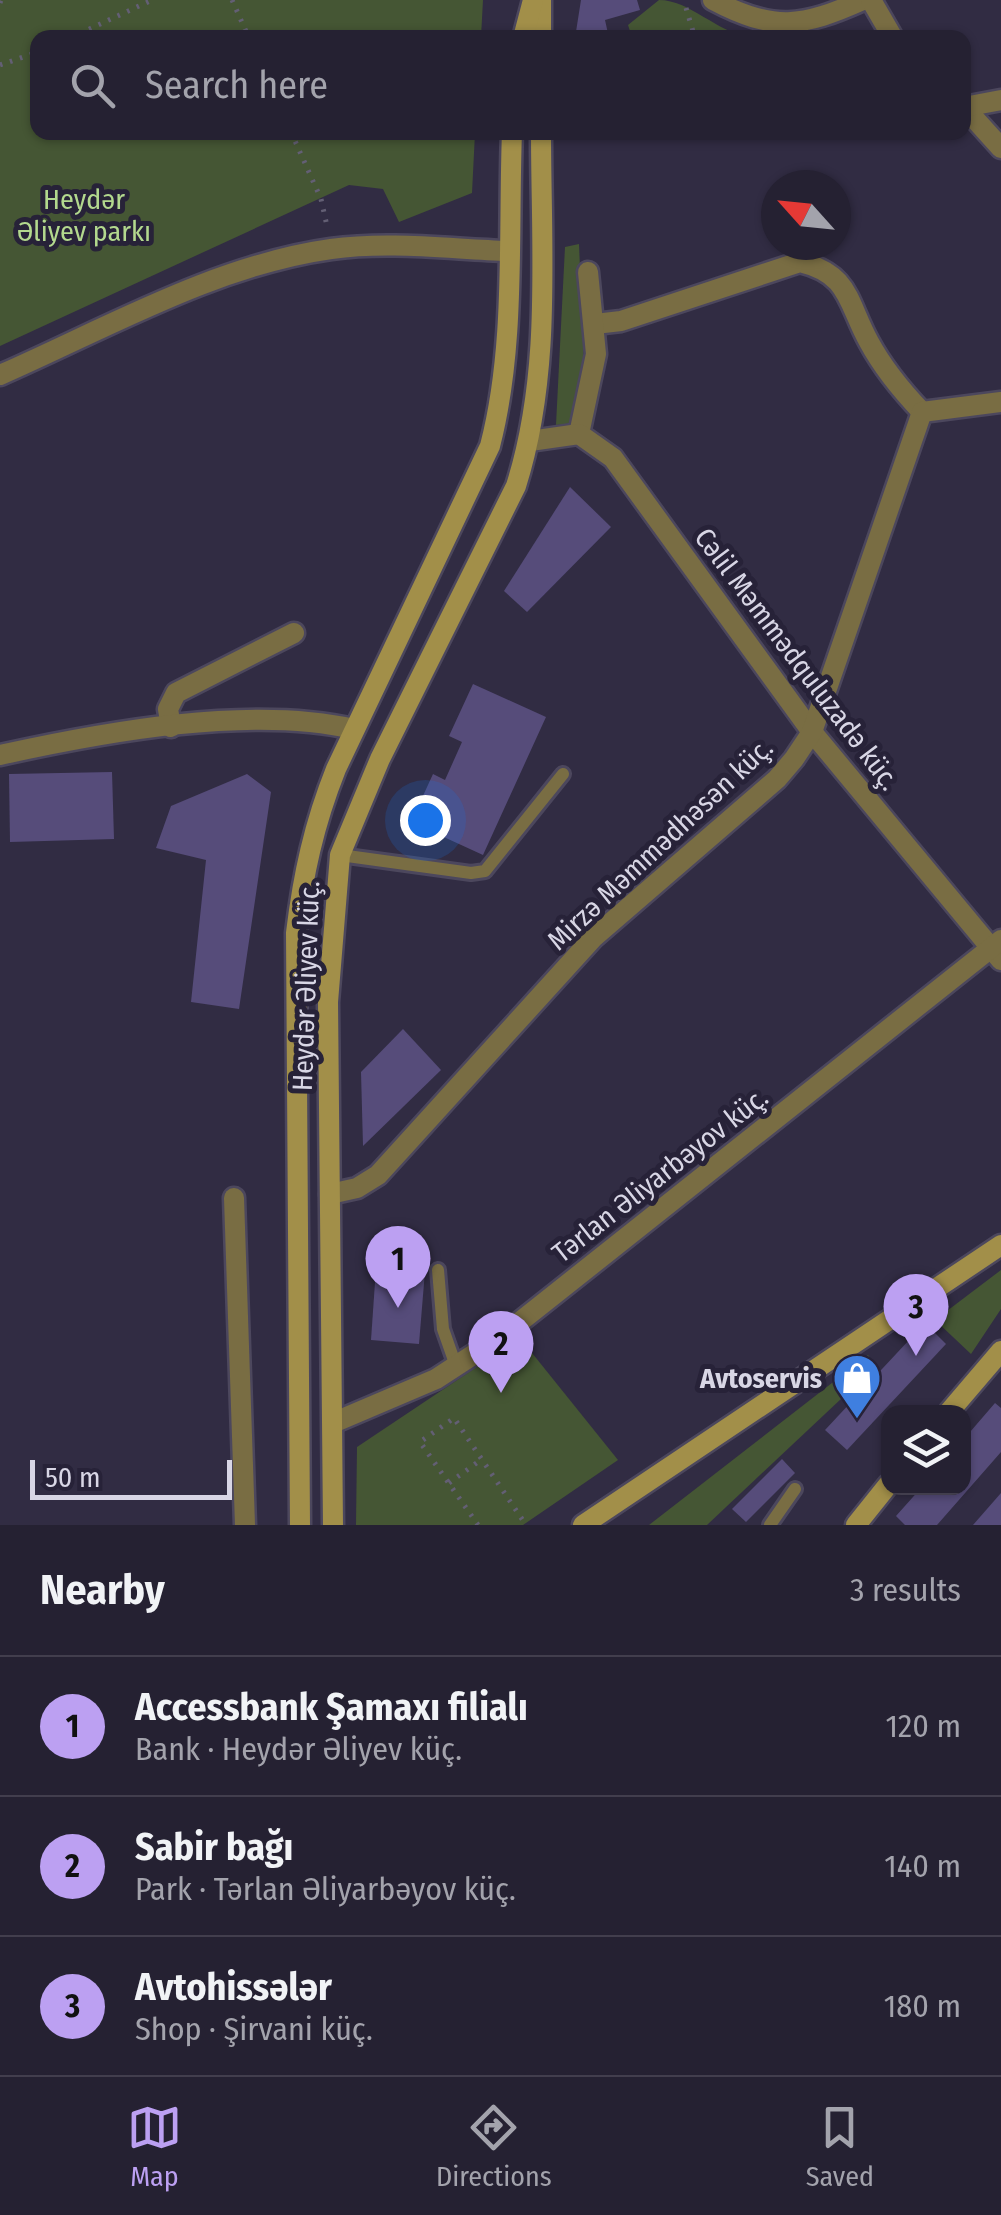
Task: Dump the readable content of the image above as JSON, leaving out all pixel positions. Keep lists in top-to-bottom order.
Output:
{
  "streets": {
    "street": [
      "Cəlil Məmmədquluzadə küç.",
      "Mirzə Məmmədhəsən küç.",
      "Heydər Əliyev küç.",
      "Tərlan Əliyarbəyov küç."
    ]
  },
  "crossings": [
    ["Cəlil Məmmədquluzadə küç.", "Mirzə Məmmədhəsən küç."],
    ["Cəlil Məmmədquluzadə küç.", "Tərlan Əliyarbəyov küç."],
    ["Mirzə Məmmədhəsən küç.", "Heydər Əliyev küç."],
    ["Heydər Əliyev küç.", "Tərlan Əliyarbəyov küç."]
  ],
  "parks": ["Heydər Əliyev parkı"],
  "places": {
    "shop": ["Avtoservis"]
  },
  "scale_bar": "50 m",
  "north": "top left",
  "page": {
    "search": "Search here",
    "pins": ["1", "3", "2"],
    "scale": "50 m",
    "heading": ["Nearby", "3 results"],
    "list": [
      {
        "mark": "1",
        "name": "Accessbank Şamaxı filialı",
        "note": "Bank · Heydər Əliyev küç.",
        "value": "120 m"
      },
      {
        "mark": "2",
        "name": "Sabir bağı",
        "note": "Park · Tərlan Əliyarbəyov küç.",
        "value": "140 m"
      },
      {
        "mark": "3",
        "name": "Avtohissələr",
        "note": "Shop · Şirvani küç.",
        "value": "180 m"
      }
    ],
    "nav": ["Map", "Directions", "Saved"]
  }
}
